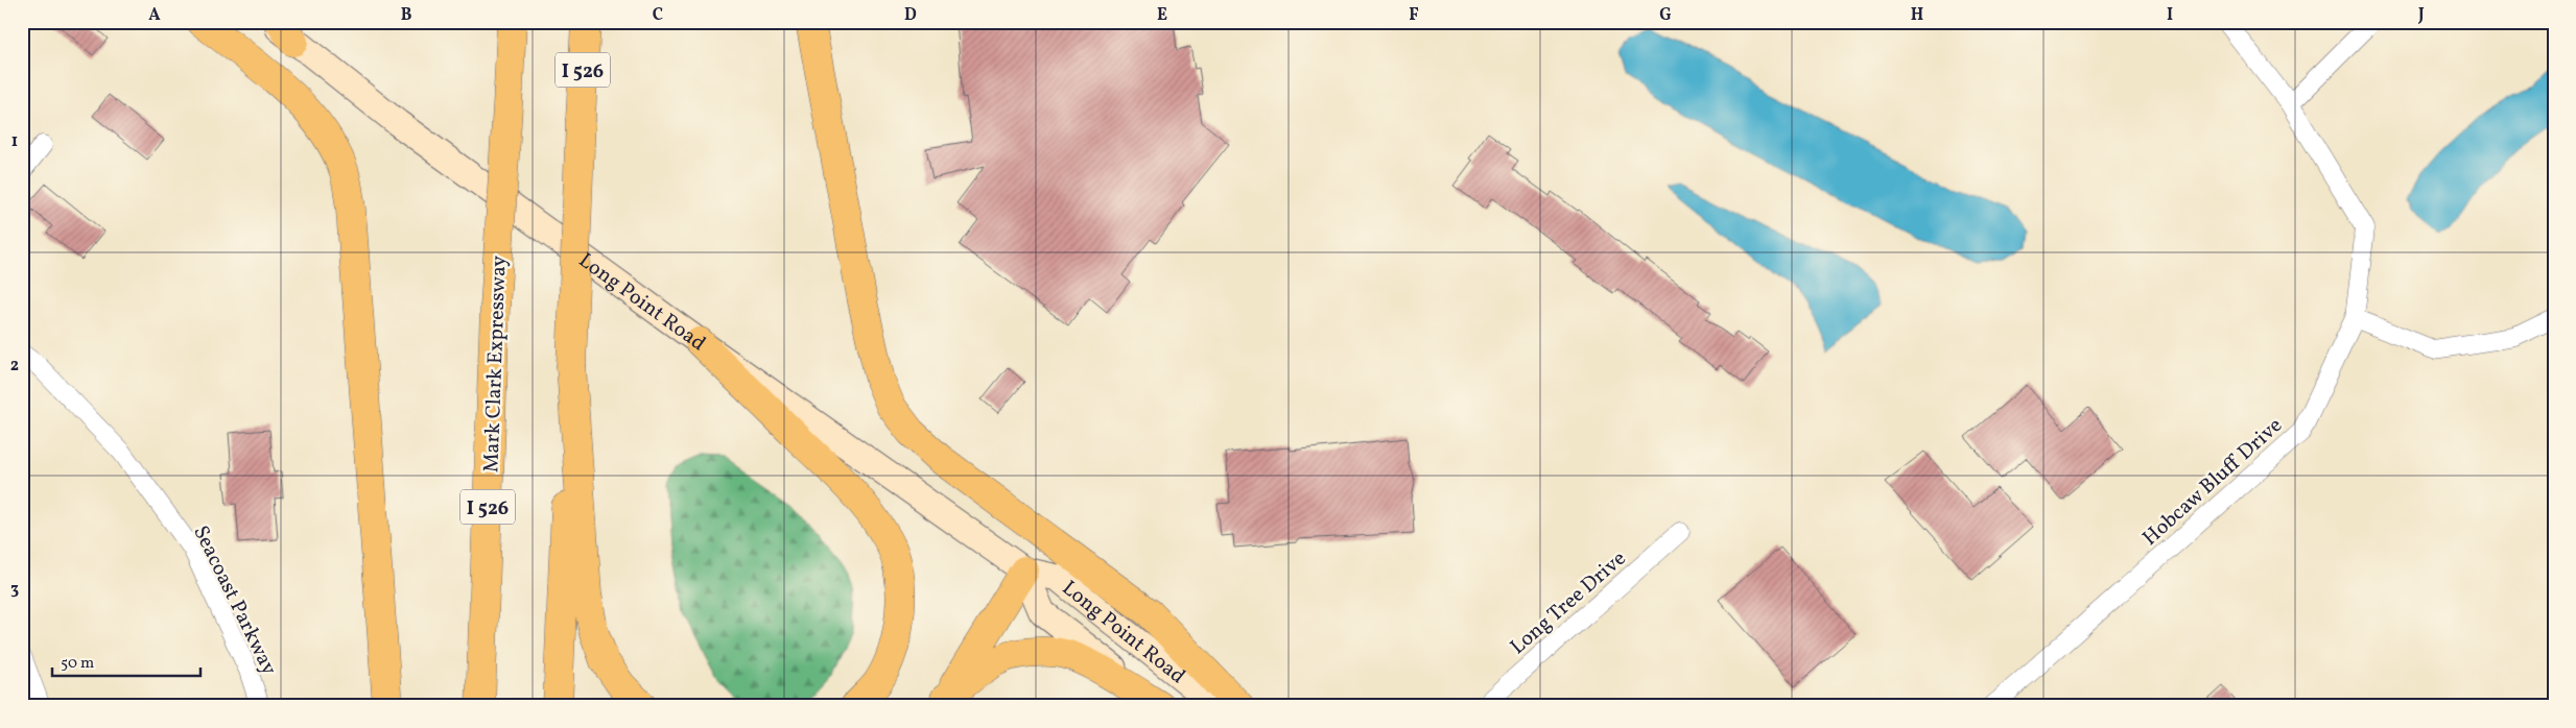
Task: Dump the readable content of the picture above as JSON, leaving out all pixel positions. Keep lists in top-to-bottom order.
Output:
{
  "streets": {
    "highway": ["I 526", "Mark Clark Expressway"],
    "main road": ["Long Point Road"],
    "street": ["Hobcaw Bluff Drive", "Seacoast Parkway", "Long Tree Drive"]
  },
  "scale_bar": "50 m",
  "grid": {
    "columns": [
      "A",
      "B",
      "C",
      "D",
      "E",
      "F",
      "G",
      "H",
      "I",
      "J"
    ],
    "rows": ["1", "2", "3"]
  }
}
